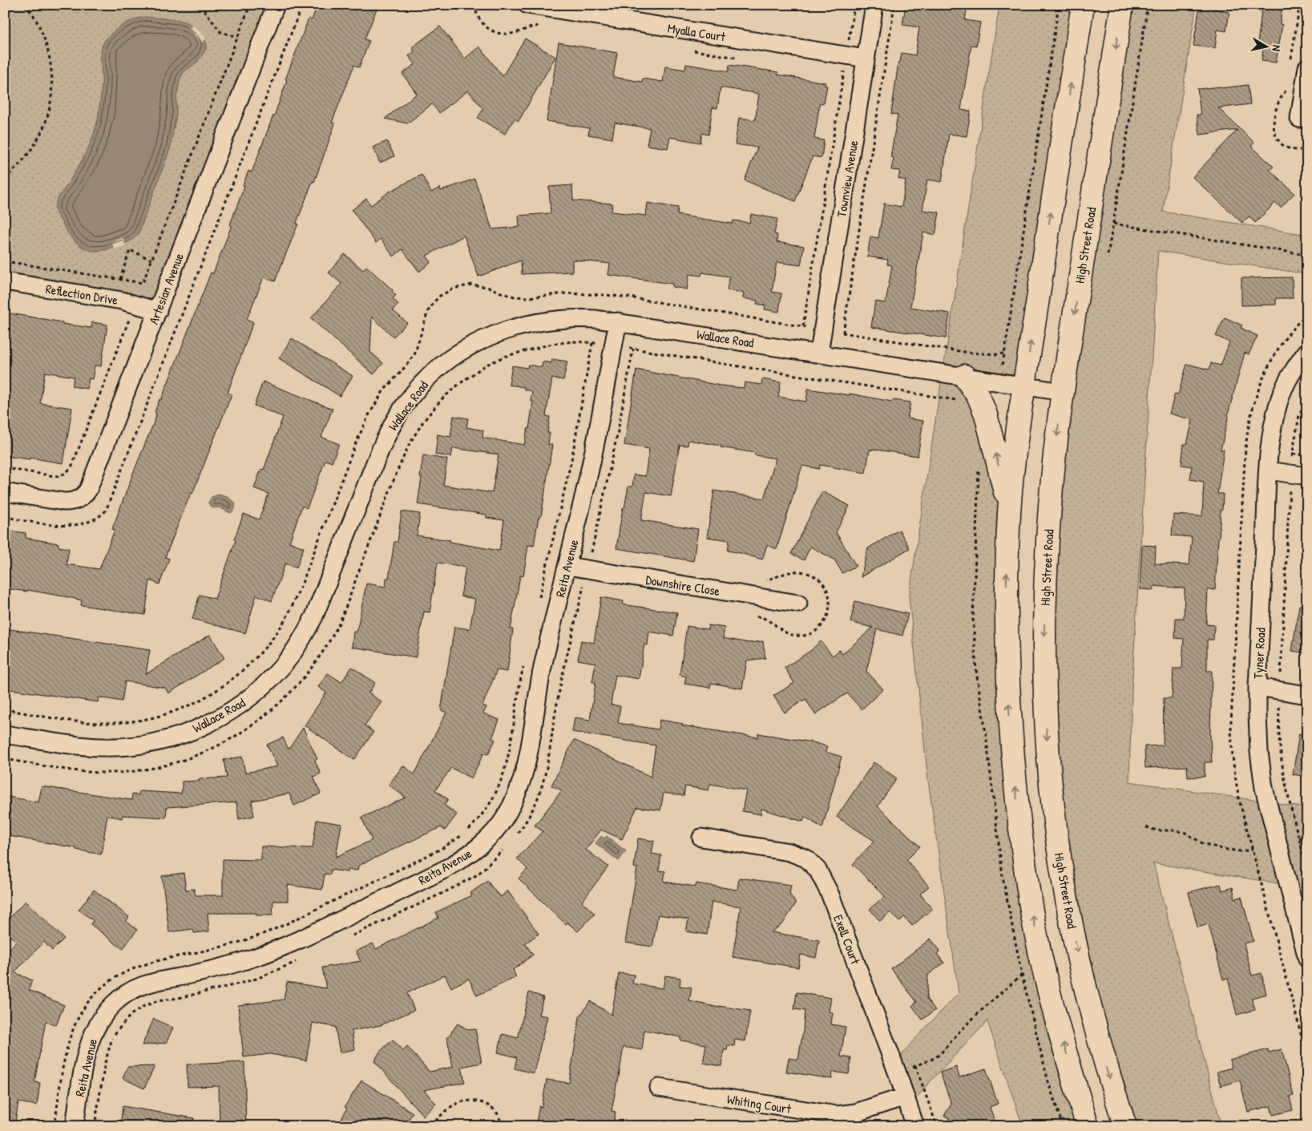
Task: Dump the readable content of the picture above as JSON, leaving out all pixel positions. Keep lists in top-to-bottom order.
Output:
{
  "streets": {
    "main road": ["High Street Road"],
    "street": [
      "Myalla Court",
      "Townview Avenue",
      "Artesian Avenue",
      "Reflection Drive",
      "Wallace Road",
      "Reita Avenue",
      "Downshire Close",
      "Tyner Road",
      "Exell Court",
      "Whiting Court"
    ]
  },
  "crossings": [
    ["Myalla Court", "Townview Avenue"],
    ["Townview Avenue", "Wallace Road"],
    ["High Street Road", "Wallace Road"],
    ["Artesian Avenue", "Reflection Drive"],
    ["Wallace Road", "Reita Avenue"],
    ["Reita Avenue", "Downshire Close"],
    ["Exell Court", "Whiting Court"]
  ],
  "north": "right"
}
